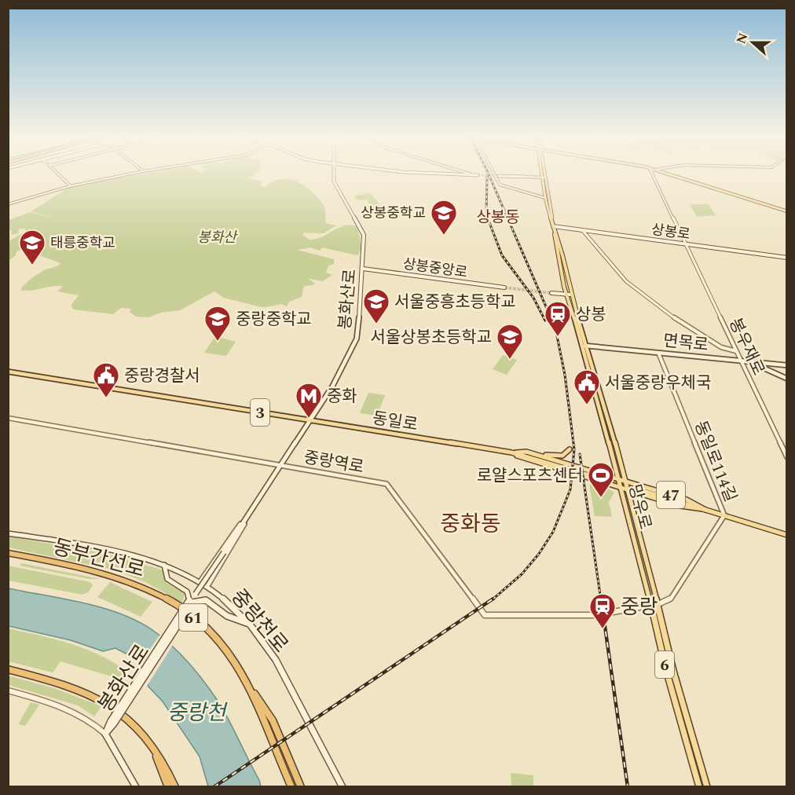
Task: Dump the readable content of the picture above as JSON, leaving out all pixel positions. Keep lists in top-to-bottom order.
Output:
{
  "streets": {
    "highway": ["동부간선로", "61"],
    "main road": [
      "상봉로",
      "상봉중앙로",
      "봉화산로",
      "면목로",
      "3",
      "동일로",
      "47",
      "망우로",
      "중랑천로",
      "6"
    ],
    "street": ["봉우재로", "동일로114길", "중랑역로"]
  },
  "crossings": [
    ["상봉로", "봉우재로"],
    ["상봉로", "망우로"],
    ["상봉중앙로", "봉화산로"],
    ["봉화산로", "동일로"],
    ["봉화산로", "중랑역로"],
    ["면목로", "봉우재로"],
    ["면목로", "동일로114길"],
    ["면목로", "망우로"],
    ["47", "망우로"]
  ],
  "districts": ["상봉동", "중화동"],
  "water": ["중랑천"],
  "parks": ["봉화산"],
  "places": {
    "school or university": [
      "상봉중학교",
      "태릉중학교",
      "서울중흥초등학교",
      "중랑중학교",
      "서울상봉초등학교"
    ],
    "station": ["상봉", "중랑"],
    "public building": ["중랑경찰서", "서울중랑우체국"],
    "metro station": ["중화"],
    "sports": ["로얄스포츠센터"]
  },
  "north": "left"
}
